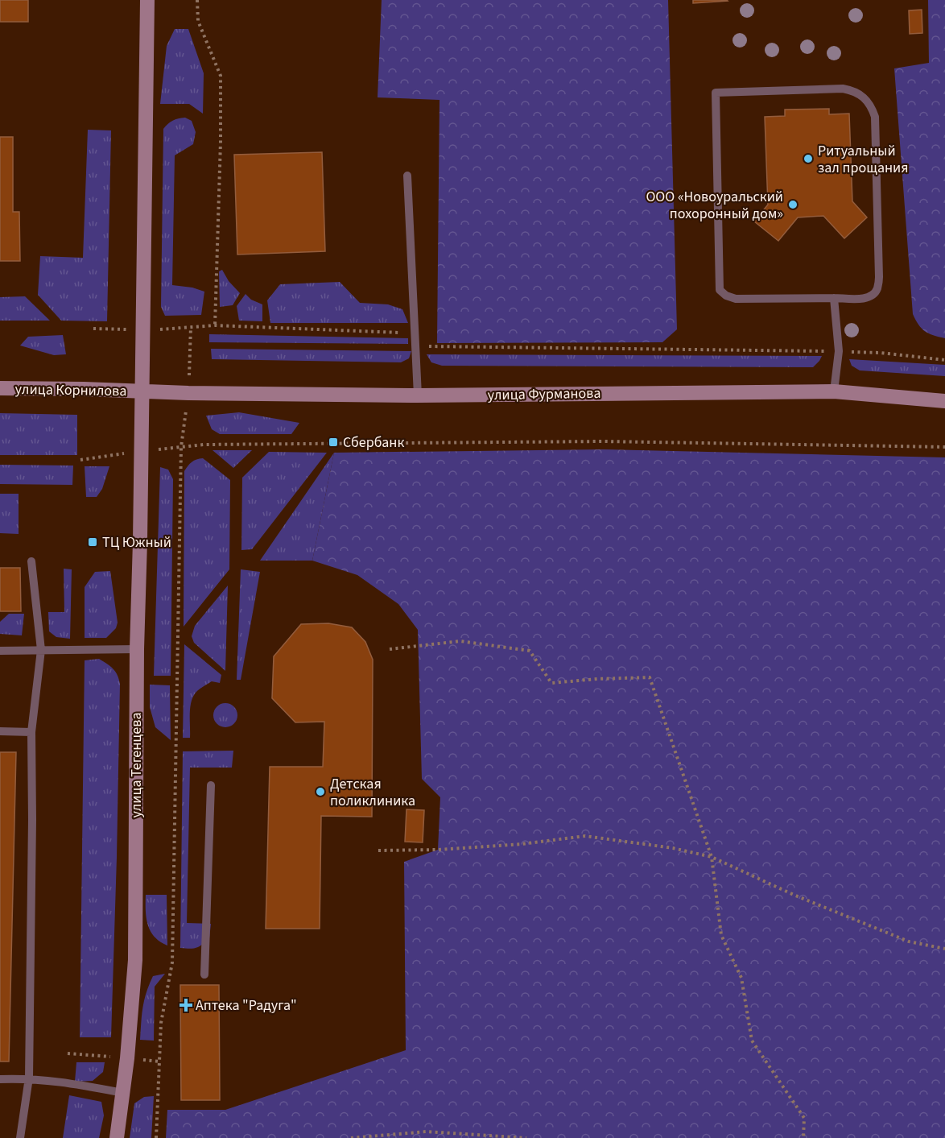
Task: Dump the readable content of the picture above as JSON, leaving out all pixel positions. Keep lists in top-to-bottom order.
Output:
{
  "streets": {
    "main road": ["улица Корнилова", "улица Фурманова", "улица Тегенцева"]
  },
  "crossings": [
    ["улица Корнилова", "улица Фурманова"],
    ["улица Корнилова", "улица Тегенцева"],
    ["улица Фурманова", "улица Тегенцева"]
  ],
  "places": {
    "other": ["Ритуальный зал прощания", "ООО «Новоуральский похоронный дом»", "Детская поликлиника"],
    "transit": ["Сбербанк", "ТЦ Южный"],
    "health": ["Аптека \"Радуга\""]
  }
}
